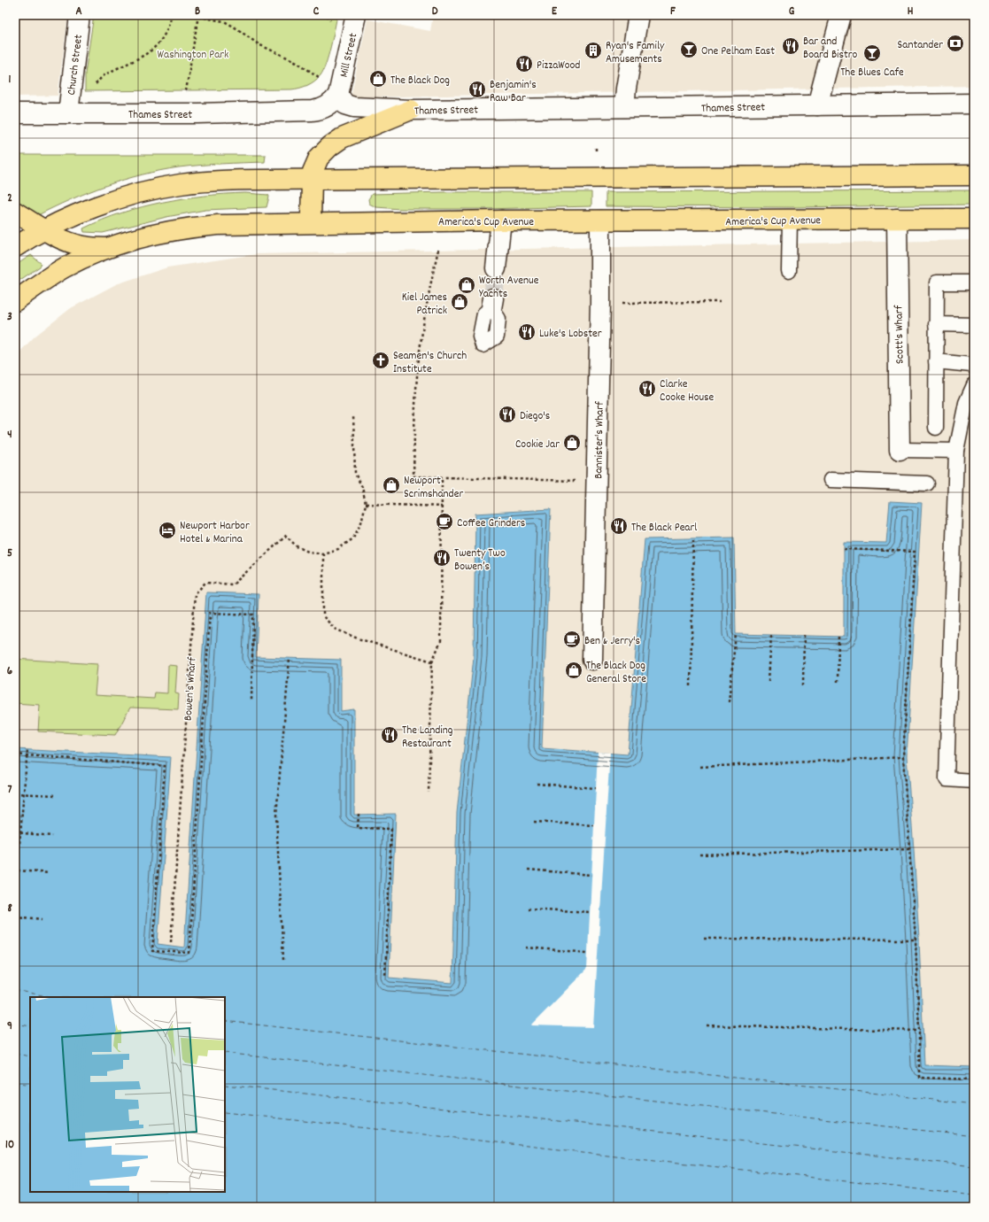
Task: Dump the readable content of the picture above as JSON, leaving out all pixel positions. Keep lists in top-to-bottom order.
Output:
{
  "streets": {
    "main road": ["America's Cup Avenue"],
    "street": [
      "Mill Street",
      "Church Street",
      "Thames Street",
      "Scott's Wharf",
      "Bannister's Wharf"
    ],
    "path": ["Bowen's Wharf"]
  },
  "crossings": [
    ["Mill Street", "Thames Street"],
    ["Church Street", "Thames Street"],
    ["America's Cup Avenue", "Scott's Wharf"],
    ["America's Cup Avenue", "Bannister's Wharf"]
  ],
  "parks": ["Washington Park"],
  "places": {
    "bank": ["Santander"],
    "restaurant": [
      "Bar and Board Bistro",
      "PizzaWood",
      "Benjamin's Raw Bar",
      "Luke's Lobster",
      "Clarke Cooke House",
      "Diego's",
      "The Black Pearl",
      "Twenty Two Bowen’s",
      "The Landing Restaurant"
    ],
    "bar": ["One Pelham East", "The Blues Cafe"],
    "building": ["Ryan's Family Amusements"],
    "shop": [
      "The Black Dog",
      "Worth Avenue Yachts",
      "Kiel James Patrick",
      "Cookie Jar",
      "Newport Scrimshander",
      "The Black Dog General Store"
    ],
    "church": ["Seamen's Church Institute"],
    "cafe": ["Coffee Grinders", "Ben & Jerry's"],
    "hotel": ["Newport Harbor Hotel & Marina"]
  },
  "grid": {
    "columns": [
      "A",
      "B",
      "C",
      "D",
      "E",
      "F",
      "G",
      "H"
    ],
    "rows": [
      "1",
      "2",
      "3",
      "4",
      "5",
      "6",
      "7",
      "8",
      "9",
      "10"
    ]
  }
}
